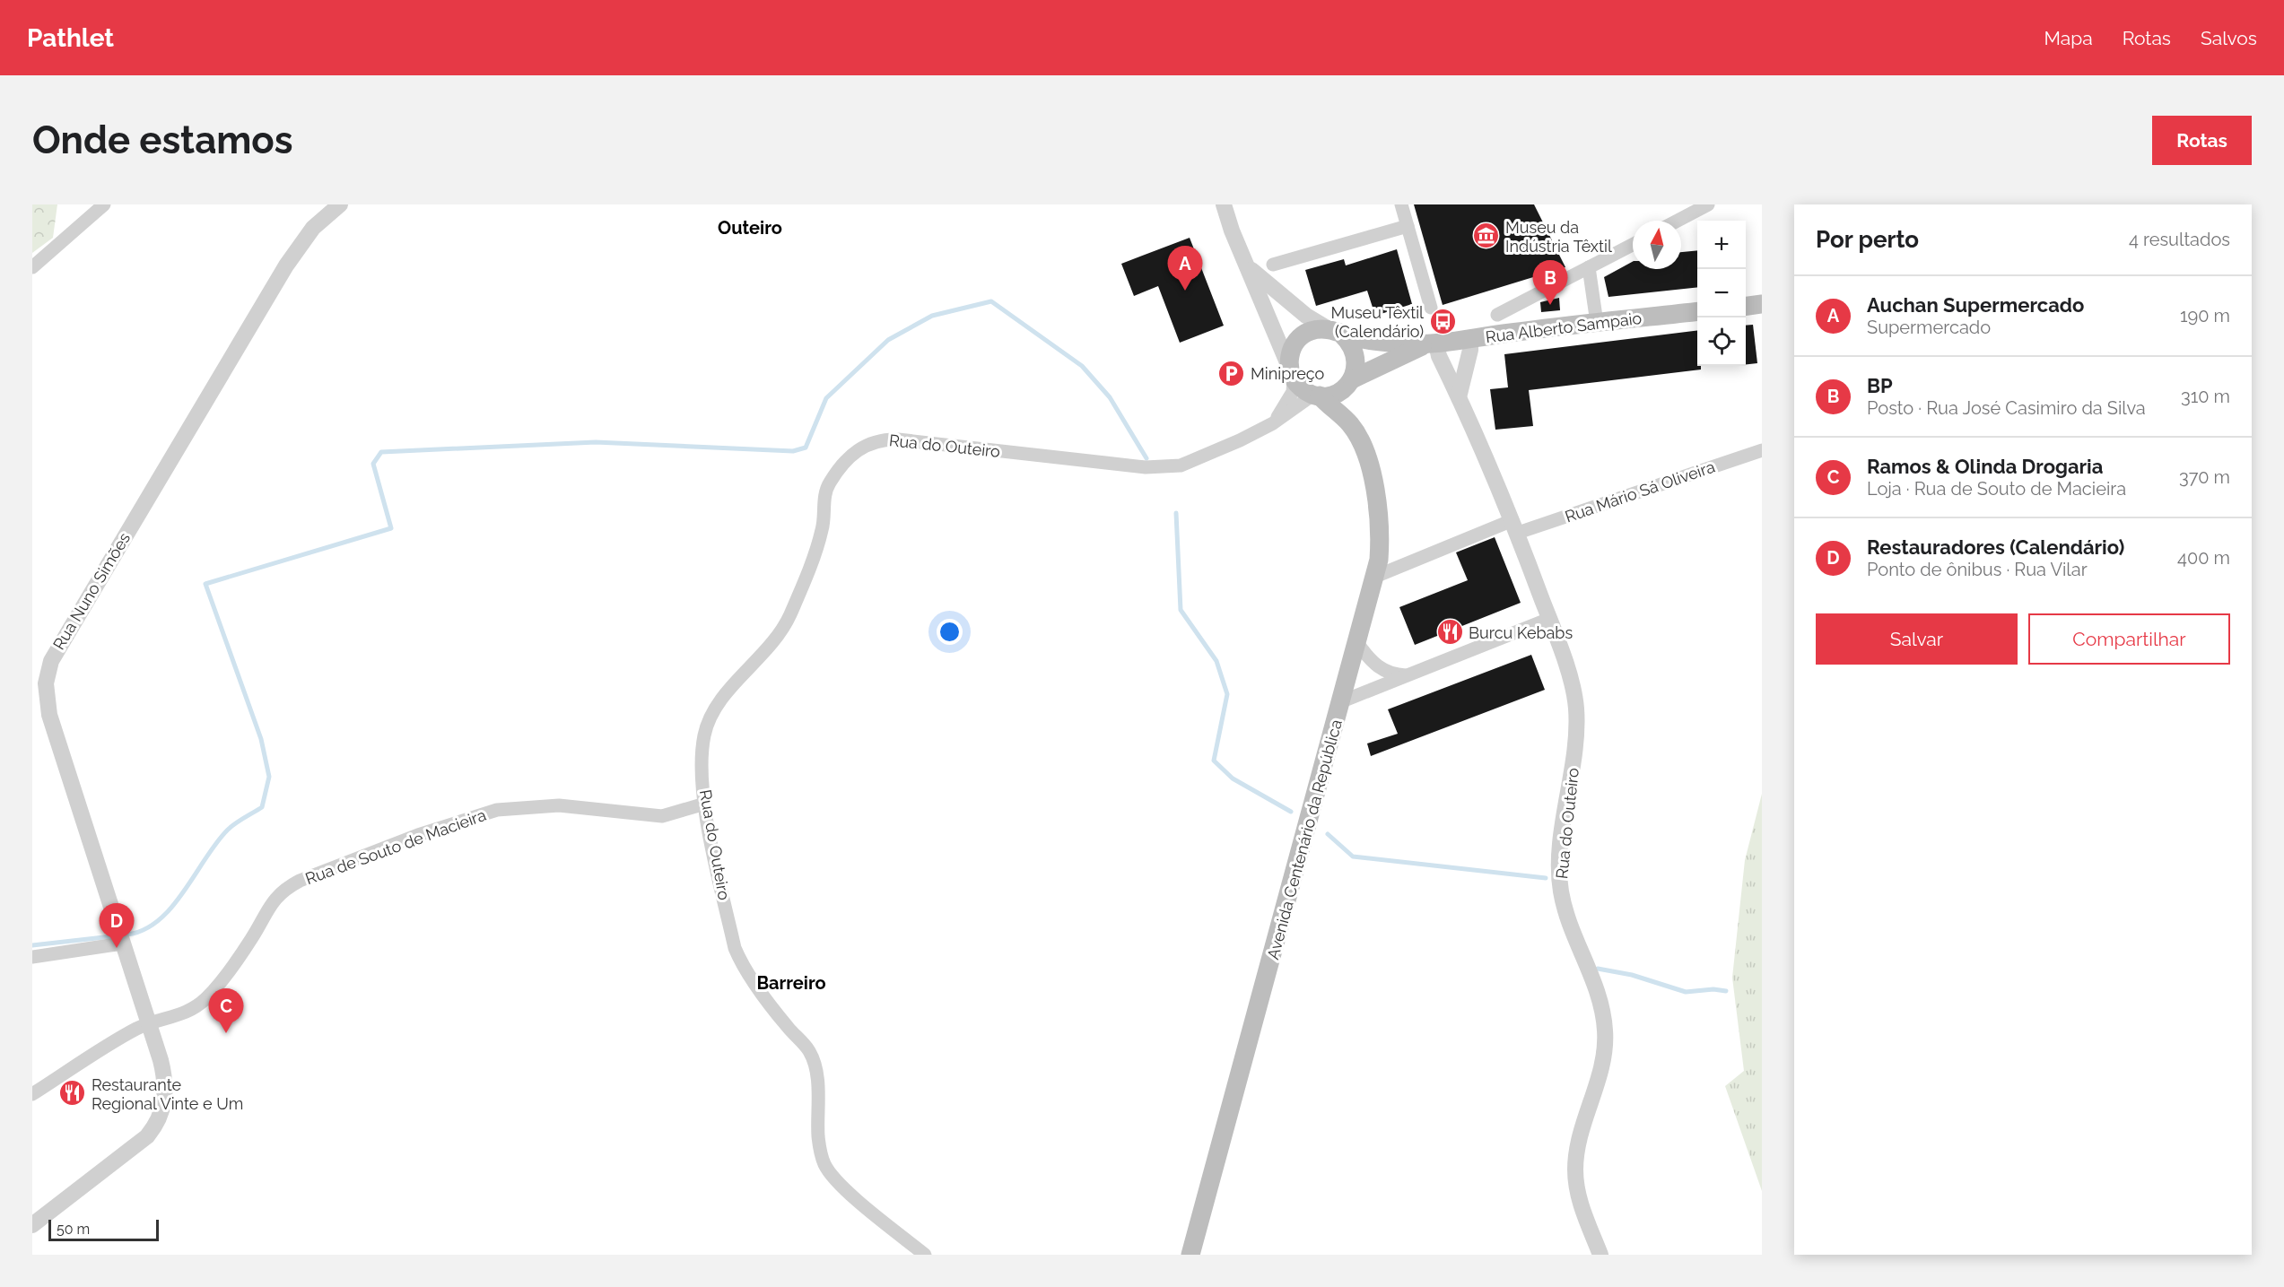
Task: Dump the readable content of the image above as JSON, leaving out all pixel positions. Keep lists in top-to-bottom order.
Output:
{
  "streets": {
    "main road": ["Rua Alberto Sampaio", "Avenida Centenário da República"],
    "street": [
      "Rua do Outeiro",
      "Rua Mário Sá Oliveira",
      "Rua Nuno Simões",
      "Rua de Souto de Macieira"
    ]
  },
  "crossings": [
    ["Rua Alberto Sampaio", "Rua do Outeiro"],
    ["Rua Alberto Sampaio", "Avenida Centenário da República"],
    ["Rua do Outeiro", "Rua Mário Sá Oliveira"],
    ["Rua do Outeiro", "Avenida Centenário da República"],
    ["Rua do Outeiro", "Rua de Souto de Macieira"],
    ["Rua Mário Sá Oliveira", "Avenida Centenário da República"],
    ["Rua Nuno Simões", "Rua de Souto de Macieira"]
  ],
  "districts": ["Outeiro", "Barreiro"],
  "places": {
    "museum": ["Museu da Indústria Têxtil"],
    "bus stop": ["Museu Têxtil (Calendário)"],
    "parking": ["Minipreço"],
    "restaurant": ["Burcu Kebabs", "Restaurante Regional Vinte e Um"]
  },
  "scale_bar": "50 m",
  "north": "top",
  "page": {
    "header": "Pathlet",
    "nav": ["Mapa", "Rotas", "Salvos"],
    "buttons": [
      "Rotas",
      ["Salvar", "Compartilhar"]
    ],
    "title": "Onde estamos",
    "heading": ["Por perto", "4 resultados"],
    "map_buttons": ["+", "−"],
    "pins": [
      "A",
      "B",
      "D",
      "C"
    ],
    "list": [
      {
        "mark": "A",
        "name": "Auchan Supermercado",
        "note": "Supermercado",
        "value": "190 m"
      },
      {
        "mark": "B",
        "name": "BP",
        "note": "Posto · Rua José Casimiro da Silva",
        "value": "310 m"
      },
      {
        "mark": "C",
        "name": "Ramos & Olinda Drogaria",
        "note": "Loja · Rua de Souto de Macieira",
        "value": "370 m"
      },
      {
        "mark": "D",
        "name": "Restauradores (Calendário)",
        "note": "Ponto de ônibus · Rua Vilar",
        "value": "400 m"
      }
    ],
    "scale": "50 m"
  }
}
